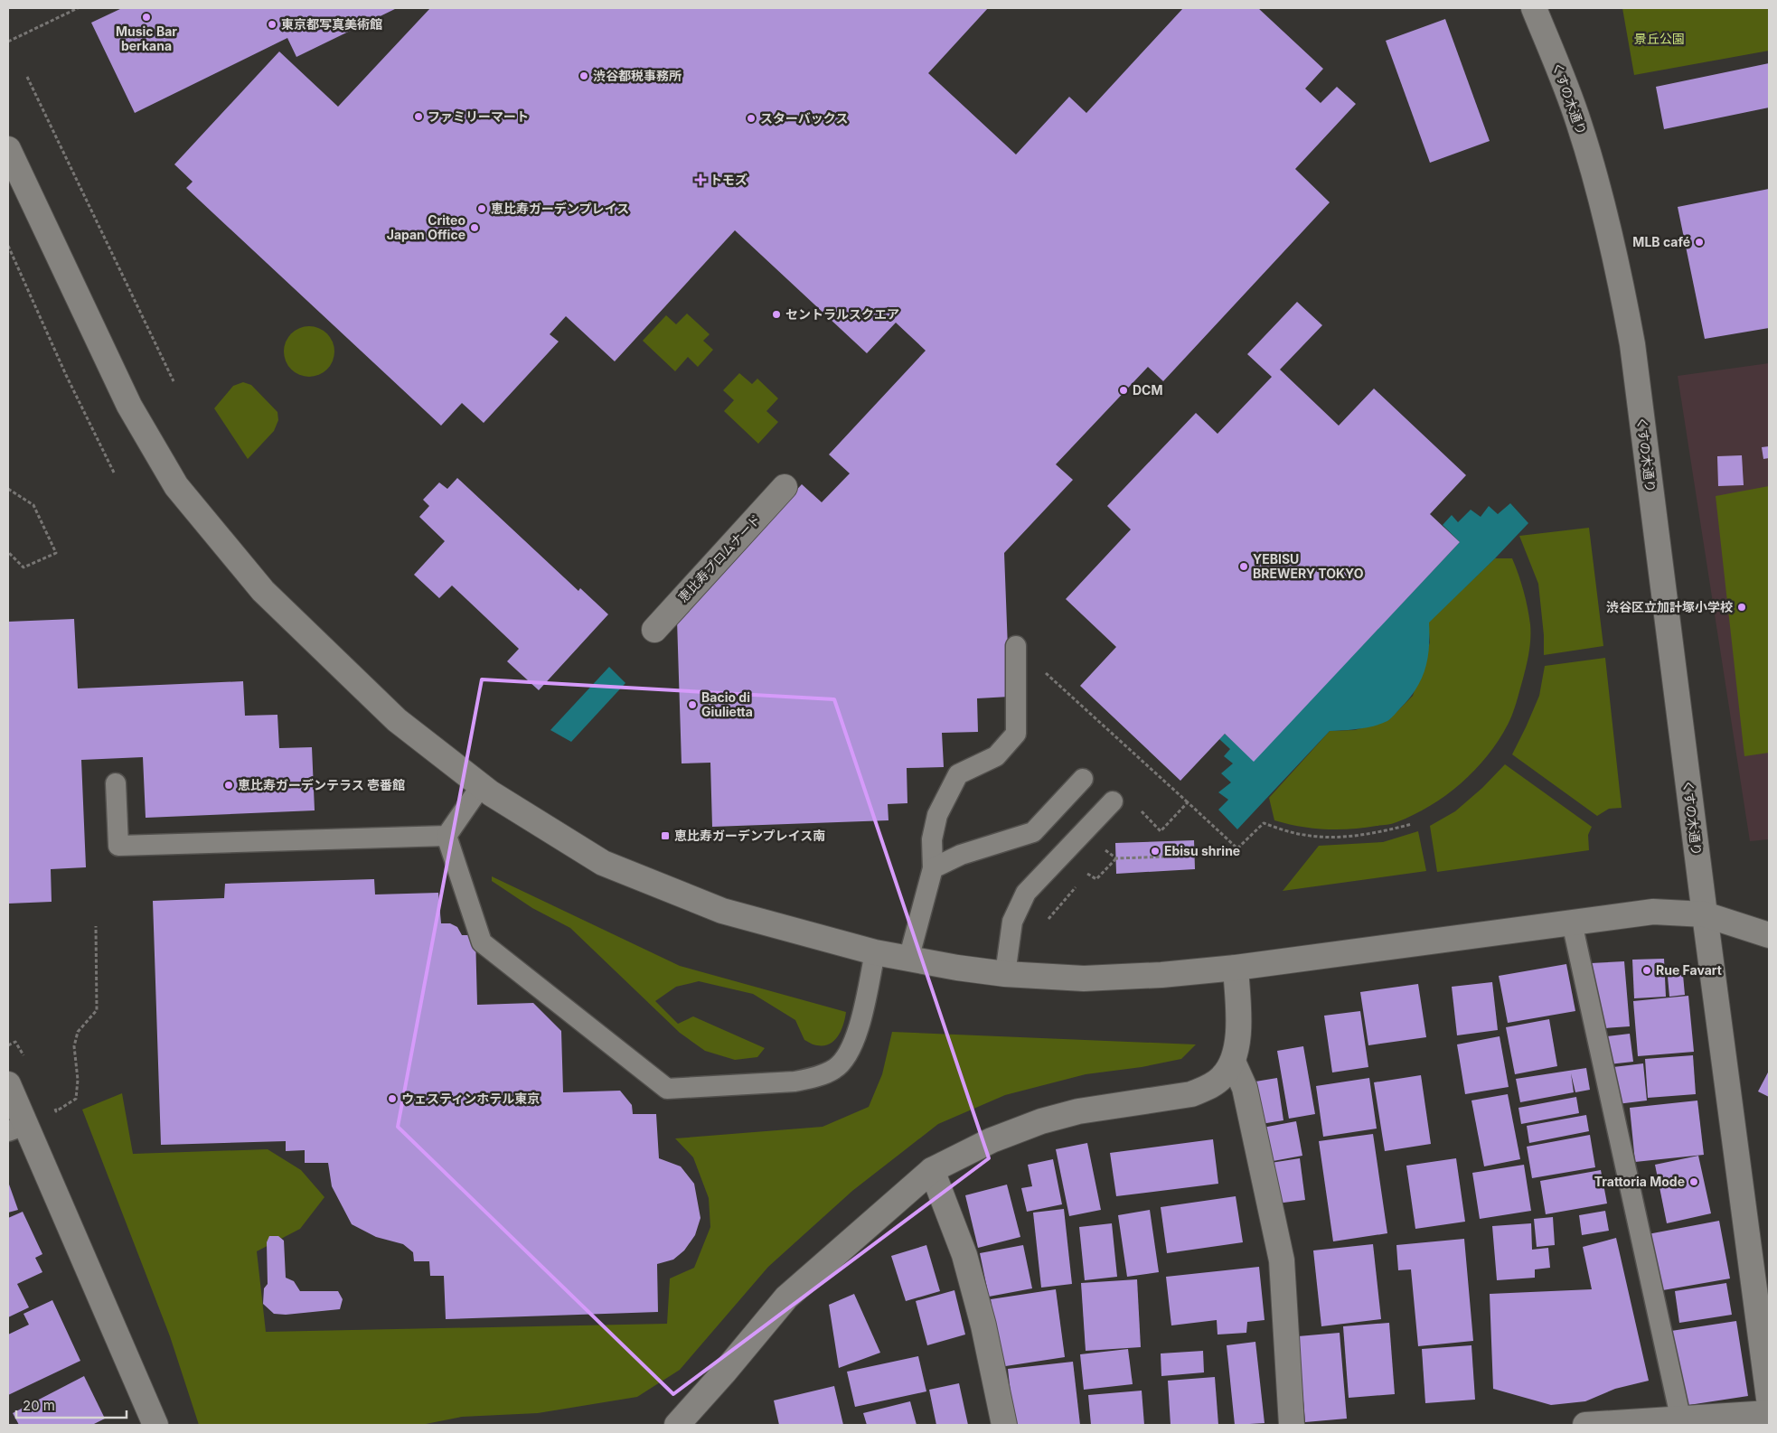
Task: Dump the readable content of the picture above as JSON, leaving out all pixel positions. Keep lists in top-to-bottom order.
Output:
{
  "streets": {
    "street": ["くすの木通り", "恵比寿プロムナード"]
  },
  "parks": ["景丘公園"],
  "places": {
    "other": [
      "Music Bar berkana",
      "東京都写真美術館",
      "渋谷都税事務所",
      "ファミリーマート",
      "スターバックス",
      "恵比寿ガーデンプレイス",
      "Criteo Japan Office",
      "MLB café",
      "セントラルスクエア",
      "DCM",
      "YEBISU BREWERY TOKYO",
      "渋谷区立加計塚小学校",
      "Bacio di Giulietta",
      "恵比寿ガーデンテラス 壱番館",
      "Ebisu shrine",
      "Rue Favart",
      "ウェスティンホテル東京",
      "Trattoria Mode"
    ],
    "health": ["トモズ"],
    "transit": ["恵比寿ガーデンプレイス南"]
  },
  "scale_bar": "20 m"
}
